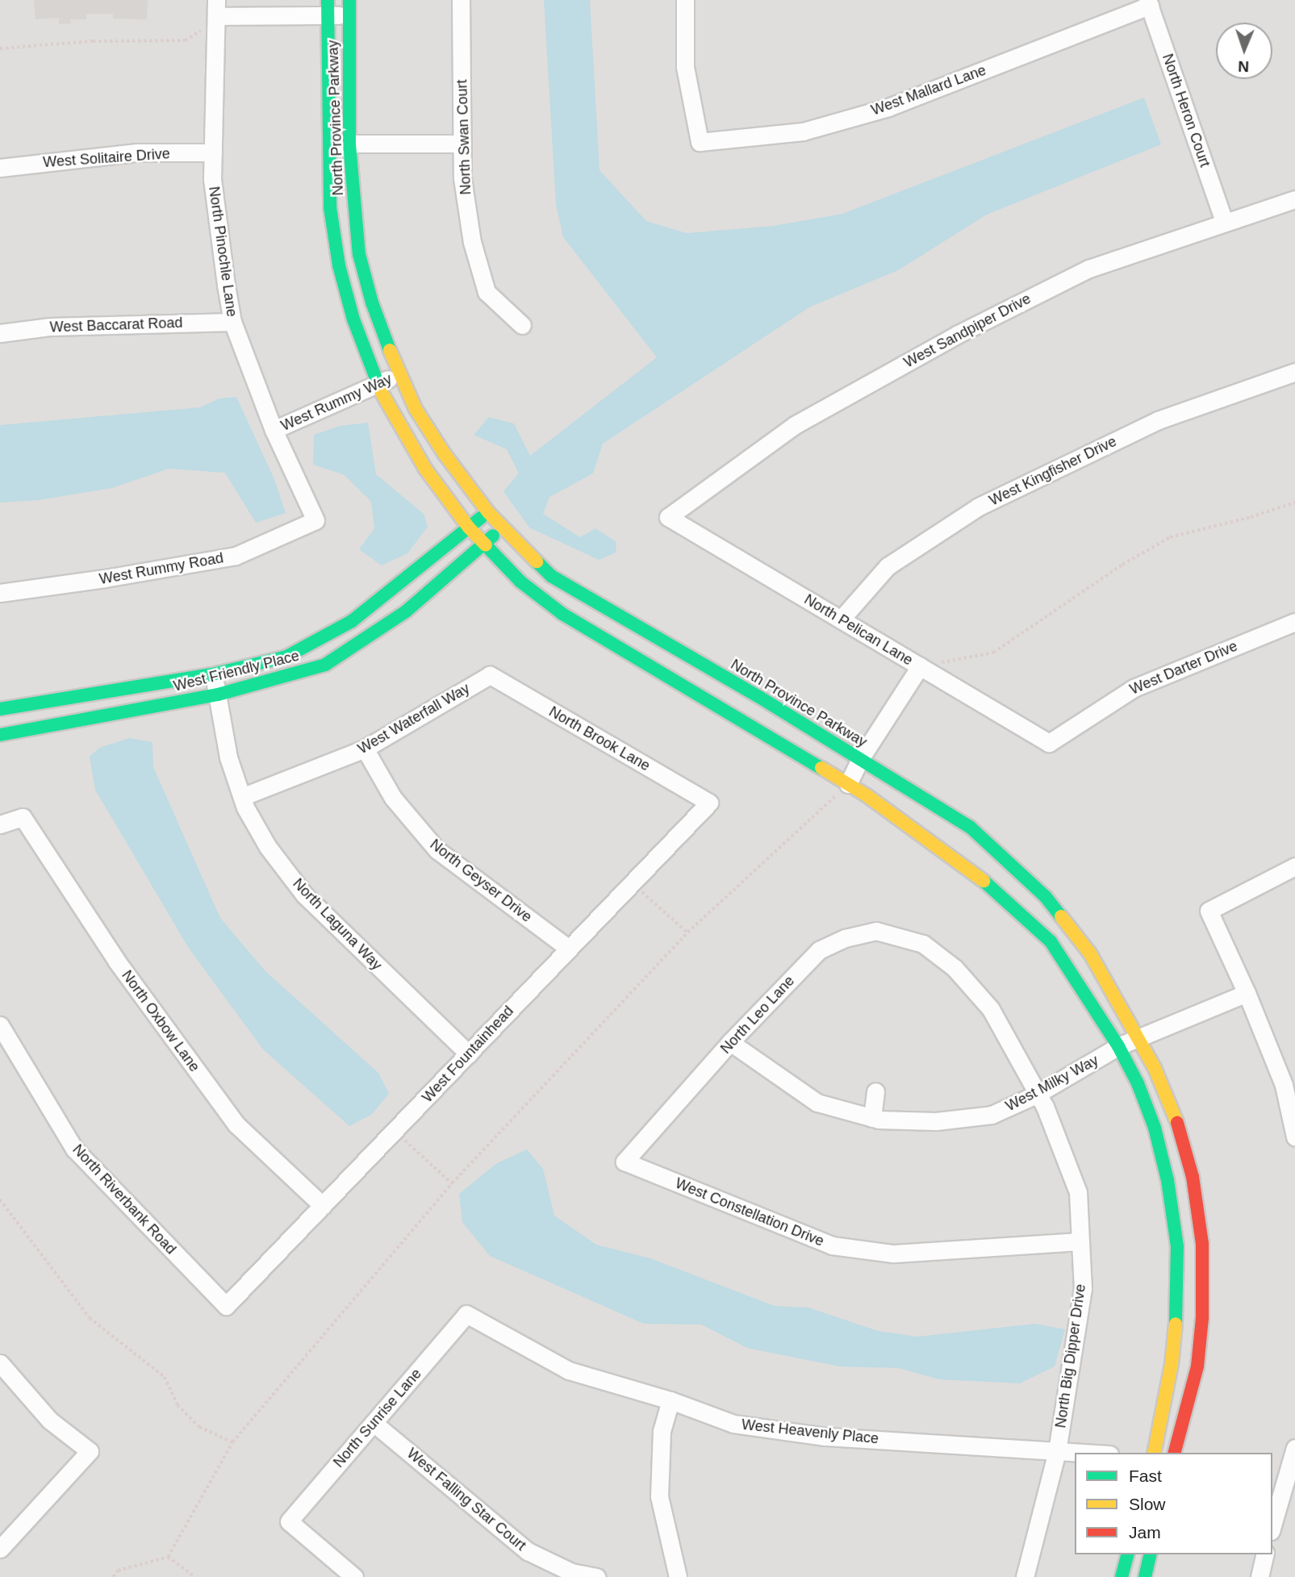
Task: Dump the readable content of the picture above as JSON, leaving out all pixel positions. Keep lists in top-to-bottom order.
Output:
{
  "streets": {
    "street": [
      "West Mallard Lane",
      "North Heron Court",
      "North Province Parkway",
      "North Swan Court",
      "West Solitaire Drive",
      "North Pinochle Lane",
      "West Baccarat Road",
      "West Sandpiper Drive",
      "West Rummy Way",
      "West Kingfisher Drive",
      "West Rummy Road",
      "North Pelican Lane",
      "West Darter Drive",
      "West Friendly Place",
      "West Waterfall Way",
      "North Brook Lane",
      "North Geyser Drive",
      "North Laguna Way",
      "North Leo Lane",
      "North Oxbow Lane",
      "West Fountainhead",
      "West Milky Way",
      "North Riverbank Road",
      "West Constellation Drive",
      "North Big Dipper Drive",
      "North Sunrise Lane",
      "West Heavenly Place",
      "West Falling Star Court"
    ]
  },
  "crossings": [
    ["West Mallard Lane", "North Heron Court"],
    ["North Heron Court", "West Sandpiper Drive"],
    ["North Province Parkway", "West Rummy Way"],
    ["North Province Parkway", "West Friendly Place"],
    ["North Province Parkway", "West Milky Way"],
    ["West Solitaire Drive", "North Pinochle Lane"],
    ["North Pinochle Lane", "West Baccarat Road"],
    ["North Pinochle Lane", "West Rummy Way"],
    ["North Pinochle Lane", "West Rummy Road"],
    ["West Sandpiper Drive", "North Pelican Lane"],
    ["West Kingfisher Drive", "North Pelican Lane"],
    ["North Pelican Lane", "West Darter Drive"],
    ["West Friendly Place", "North Laguna Way"],
    ["West Waterfall Way", "North Brook Lane"],
    ["West Waterfall Way", "North Geyser Drive"],
    ["West Waterfall Way", "North Laguna Way"],
    ["North Brook Lane", "West Fountainhead"],
    ["North Geyser Drive", "West Fountainhead"],
    ["North Laguna Way", "West Fountainhead"],
    ["North Leo Lane", "West Milky Way"],
    ["North Leo Lane", "West Constellation Drive"],
    ["North Leo Lane", "North Big Dipper Drive"],
    ["North Oxbow Lane", "West Fountainhead"],
    ["West Fountainhead", "North Riverbank Road"],
    ["West Milky Way", "North Big Dipper Drive"],
    ["West Constellation Drive", "North Big Dipper Drive"],
    ["North Big Dipper Drive", "West Heavenly Place"],
    ["North Sunrise Lane", "West Heavenly Place"],
    ["North Sunrise Lane", "West Falling Star Court"]
  ],
  "legend": ["Fast", "Slow", "Jam"],
  "north": "bottom"
}
